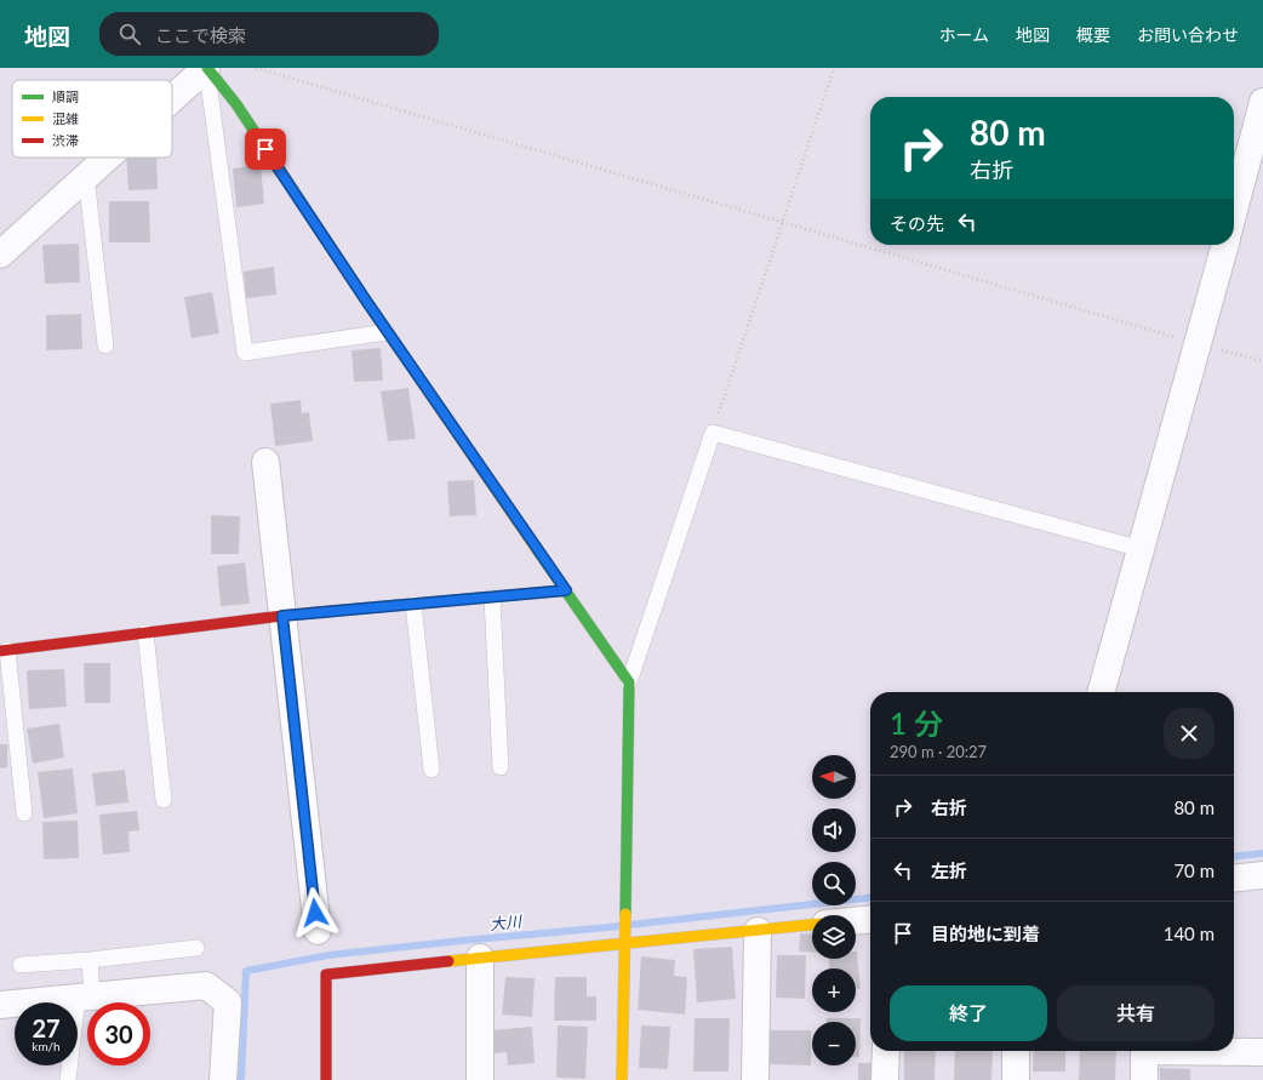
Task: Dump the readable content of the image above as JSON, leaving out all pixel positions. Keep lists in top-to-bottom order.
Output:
{
  "water": ["大川"],
  "legend": ["順調", "混雑", "渋滞"],
  "north": "left",
  "page": {
    "header": "地図",
    "search": "ここで検索",
    "nav": [
      "ホーム",
      "地図",
      "概要",
      "お問い合わせ"
    ],
    "turn": ["80 m", "右折"],
    "then": "その先",
    "heading": ["1 分", "290 m · 20:27"],
    "map_buttons": ["+", "−"],
    "list": [
      {
        "name": "右折",
        "value": "80 m"
      },
      {
        "name": "左折",
        "value": "70 m"
      },
      {
        "name": "目的地に到着",
        "value": "140 m"
      }
    ],
    "buttons": ["終了", "共有"],
    "speed": "27 km/h",
    "limit": "30"
  }
}
